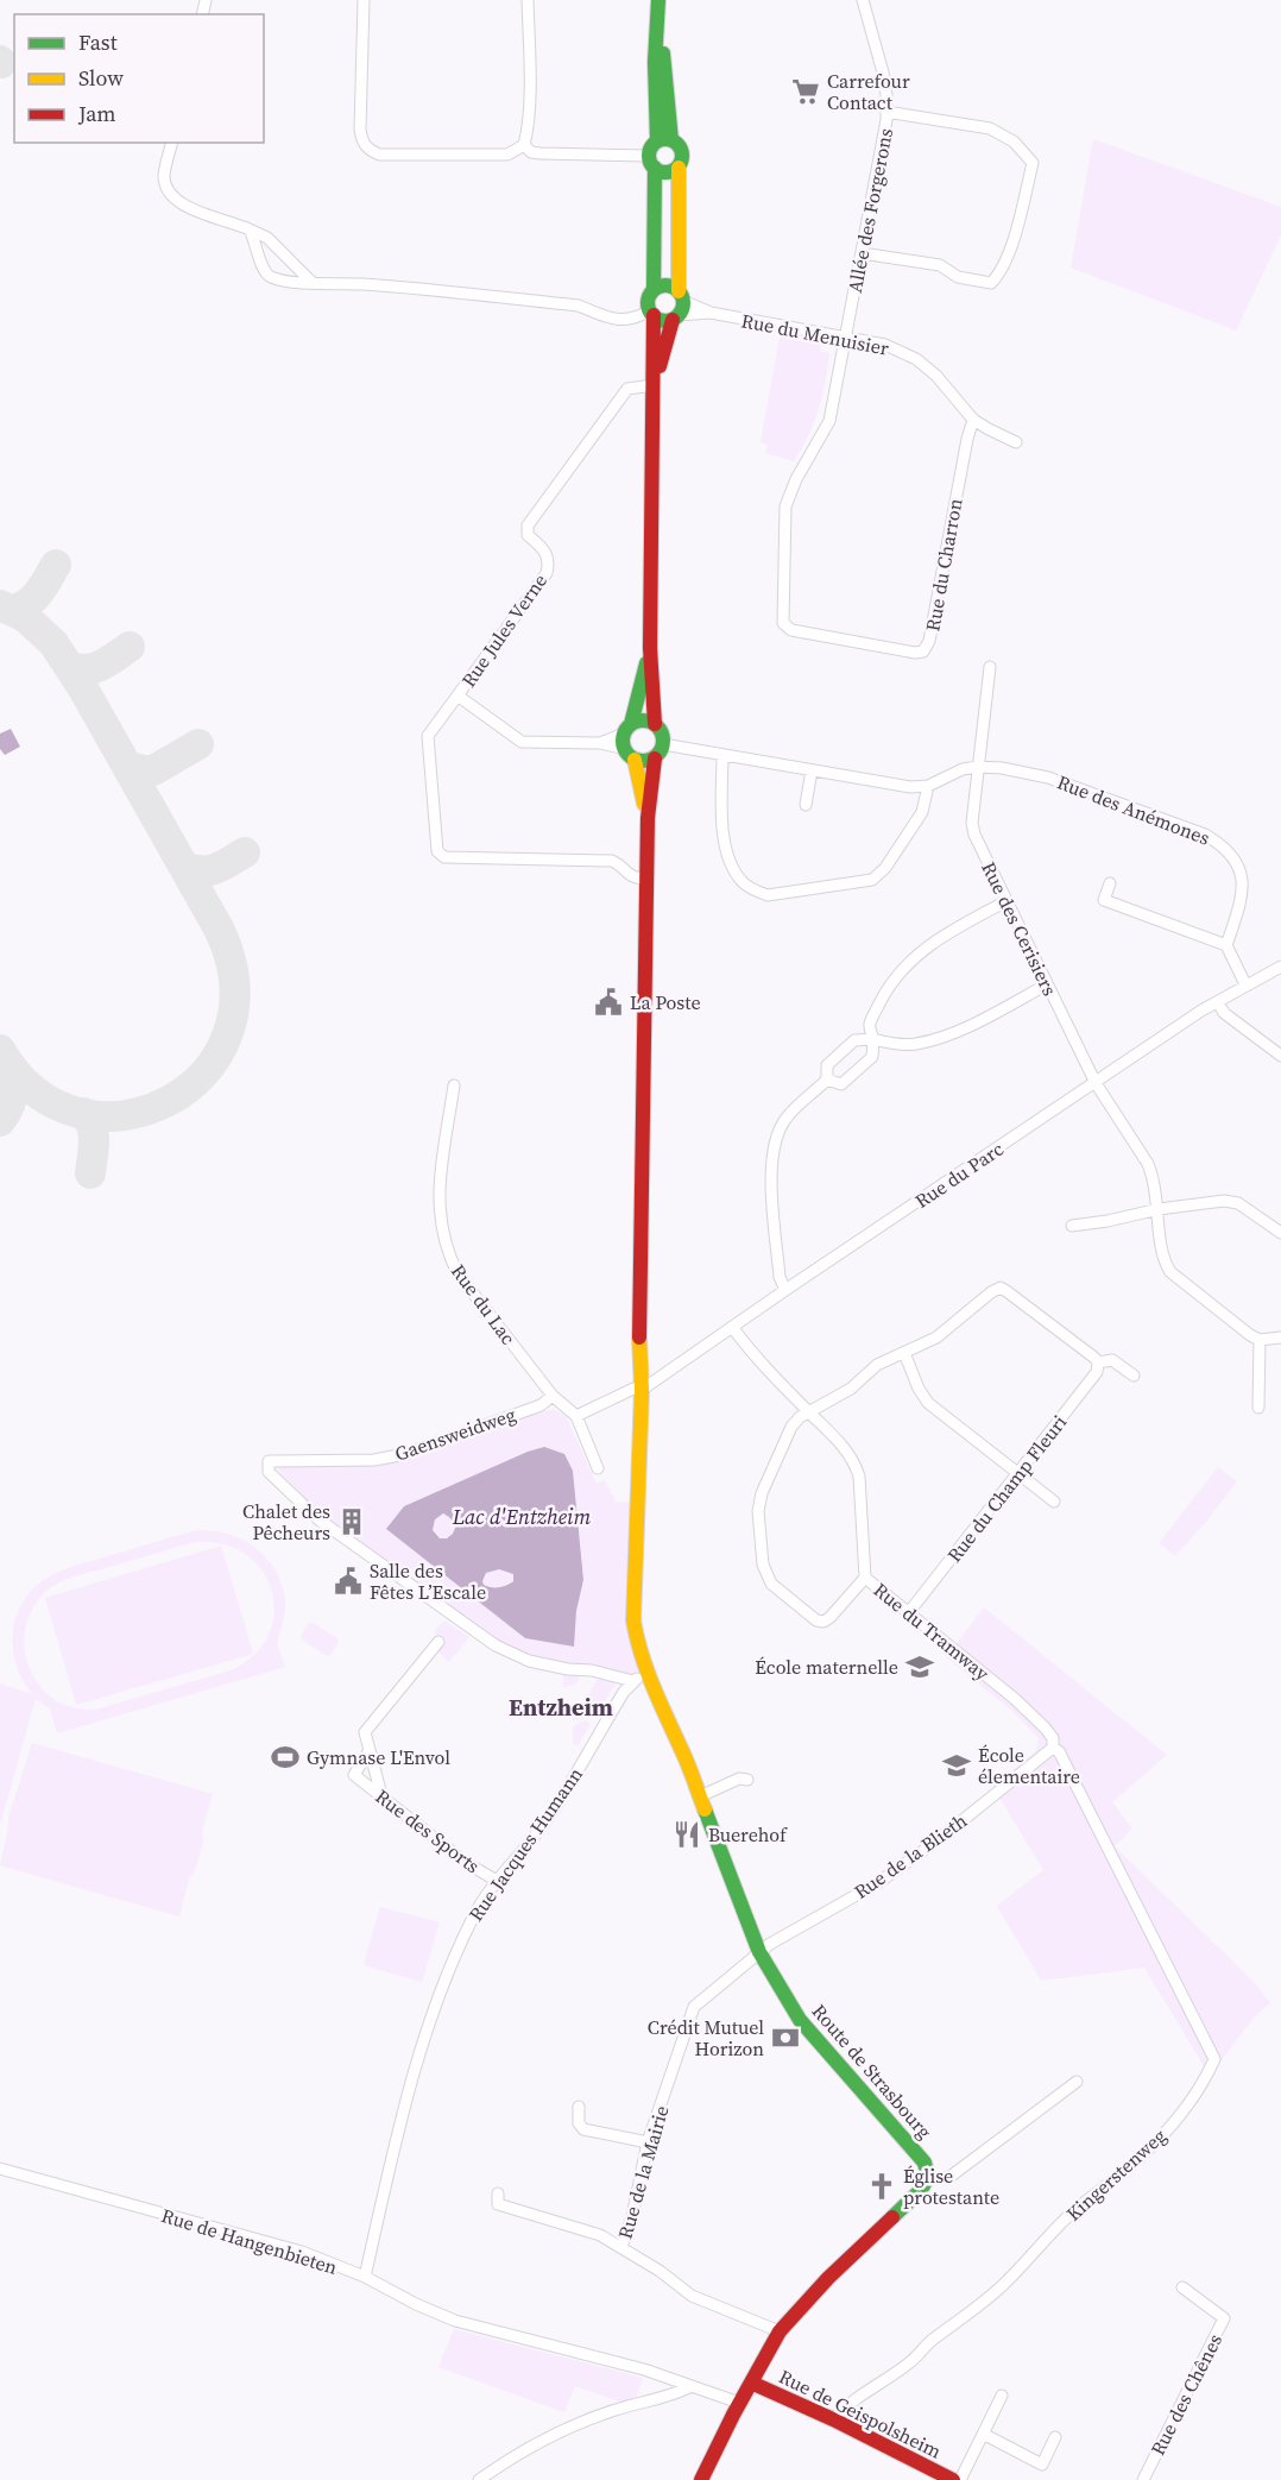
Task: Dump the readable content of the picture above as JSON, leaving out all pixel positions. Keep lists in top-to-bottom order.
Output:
{
  "streets": {
    "main road": ["Route de Strasbourg", "Rue de Geispolsheim"],
    "street": [
      "Allée des Forgerons",
      "Rue du Menuisier",
      "Rue du Charron",
      "Rue Jules Verne",
      "Rue des Anémones",
      "Rue des Cerisiers",
      "Rue du Parc",
      "Rue du Lac",
      "Gaensweidweg",
      "Rue du Champ Fleuri",
      "Rue du Tramway",
      "Rue des Sports",
      "Rue Jacques Humann",
      "Rue de la Blieth",
      "Rue de la Mairie",
      "Kingerstenweg",
      "Rue de Hangenbieten",
      "Rue des Chênes"
    ]
  },
  "crossings": [
    ["Allée des Forgerons", "Rue du Menuisier"],
    ["Allée des Forgerons", "Rue du Charron"],
    ["Rue du Menuisier", "Rue du Charron"],
    ["Rue des Anémones", "Rue des Cerisiers"],
    ["Rue des Cerisiers", "Rue du Parc"],
    ["Rue du Parc", "Rue du Tramway"],
    ["Rue du Parc", "Route de Strasbourg"],
    ["Rue du Lac", "Gaensweidweg"],
    ["Gaensweidweg", "Rue Jacques Humann"],
    ["Rue du Champ Fleuri", "Rue du Tramway"],
    ["Rue du Tramway", "Rue de la Blieth"],
    ["Rue du Tramway", "Kingerstenweg"],
    ["Rue des Sports", "Rue Jacques Humann"],
    ["Rue Jacques Humann", "Route de Strasbourg"],
    ["Rue Jacques Humann", "Rue de Hangenbieten"],
    ["Rue de la Blieth", "Route de Strasbourg"],
    ["Rue de la Blieth", "Rue de la Mairie"],
    ["Rue de la Blieth", "Kingerstenweg"],
    ["Route de Strasbourg", "Rue de la Mairie"],
    ["Kingerstenweg", "Rue de Geispolsheim"]
  ],
  "districts": ["Entzheim"],
  "water": ["Lac d'Entzheim"],
  "places": {
    "supermarket": ["Carrefour Contact"],
    "public building": ["La Poste", "Salle des Fêtes L’Escale"],
    "building": ["Chalet des Pêcheurs"],
    "school or university": ["École maternelle", "École élementaire"],
    "sports": ["Gymnase L'Envol"],
    "restaurant": ["Buerehof"],
    "bank": ["Crédit Mutuel Horizon"],
    "church": ["Église protestante"]
  },
  "legend": ["Fast", "Slow", "Jam"]
}
